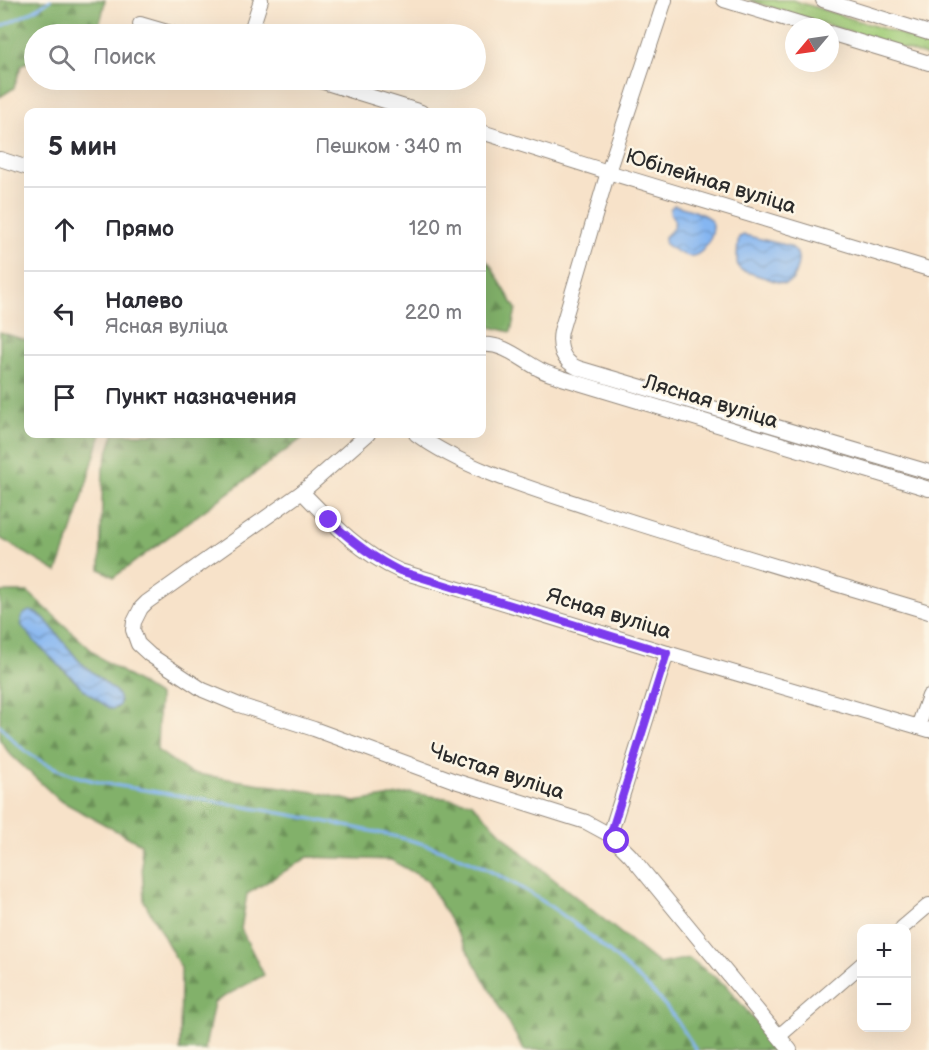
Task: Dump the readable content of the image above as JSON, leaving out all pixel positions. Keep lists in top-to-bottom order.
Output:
{
  "streets": {
    "street": [
      "Юбілейная вуліца",
      "Лясная вуліца",
      "Ясная вуліца",
      "Чыстая вуліца"
    ]
  },
  "crossings": [
    ["Юбілейная вуліца", "Лясная вуліца"],
    ["Ясная вуліца", "Чыстая вуліца"]
  ],
  "north": "bottom left",
  "page": {
    "search": "Поиск",
    "heading": ["5 мин", "Пешком · 340 m"],
    "list": [
      ["Прямо", "120 m"],
      ["Налево", "Ясная вуліца", "220 m"],
      "Пункт назначения"
    ],
    "map_buttons": ["+", "−"]
  }
}
